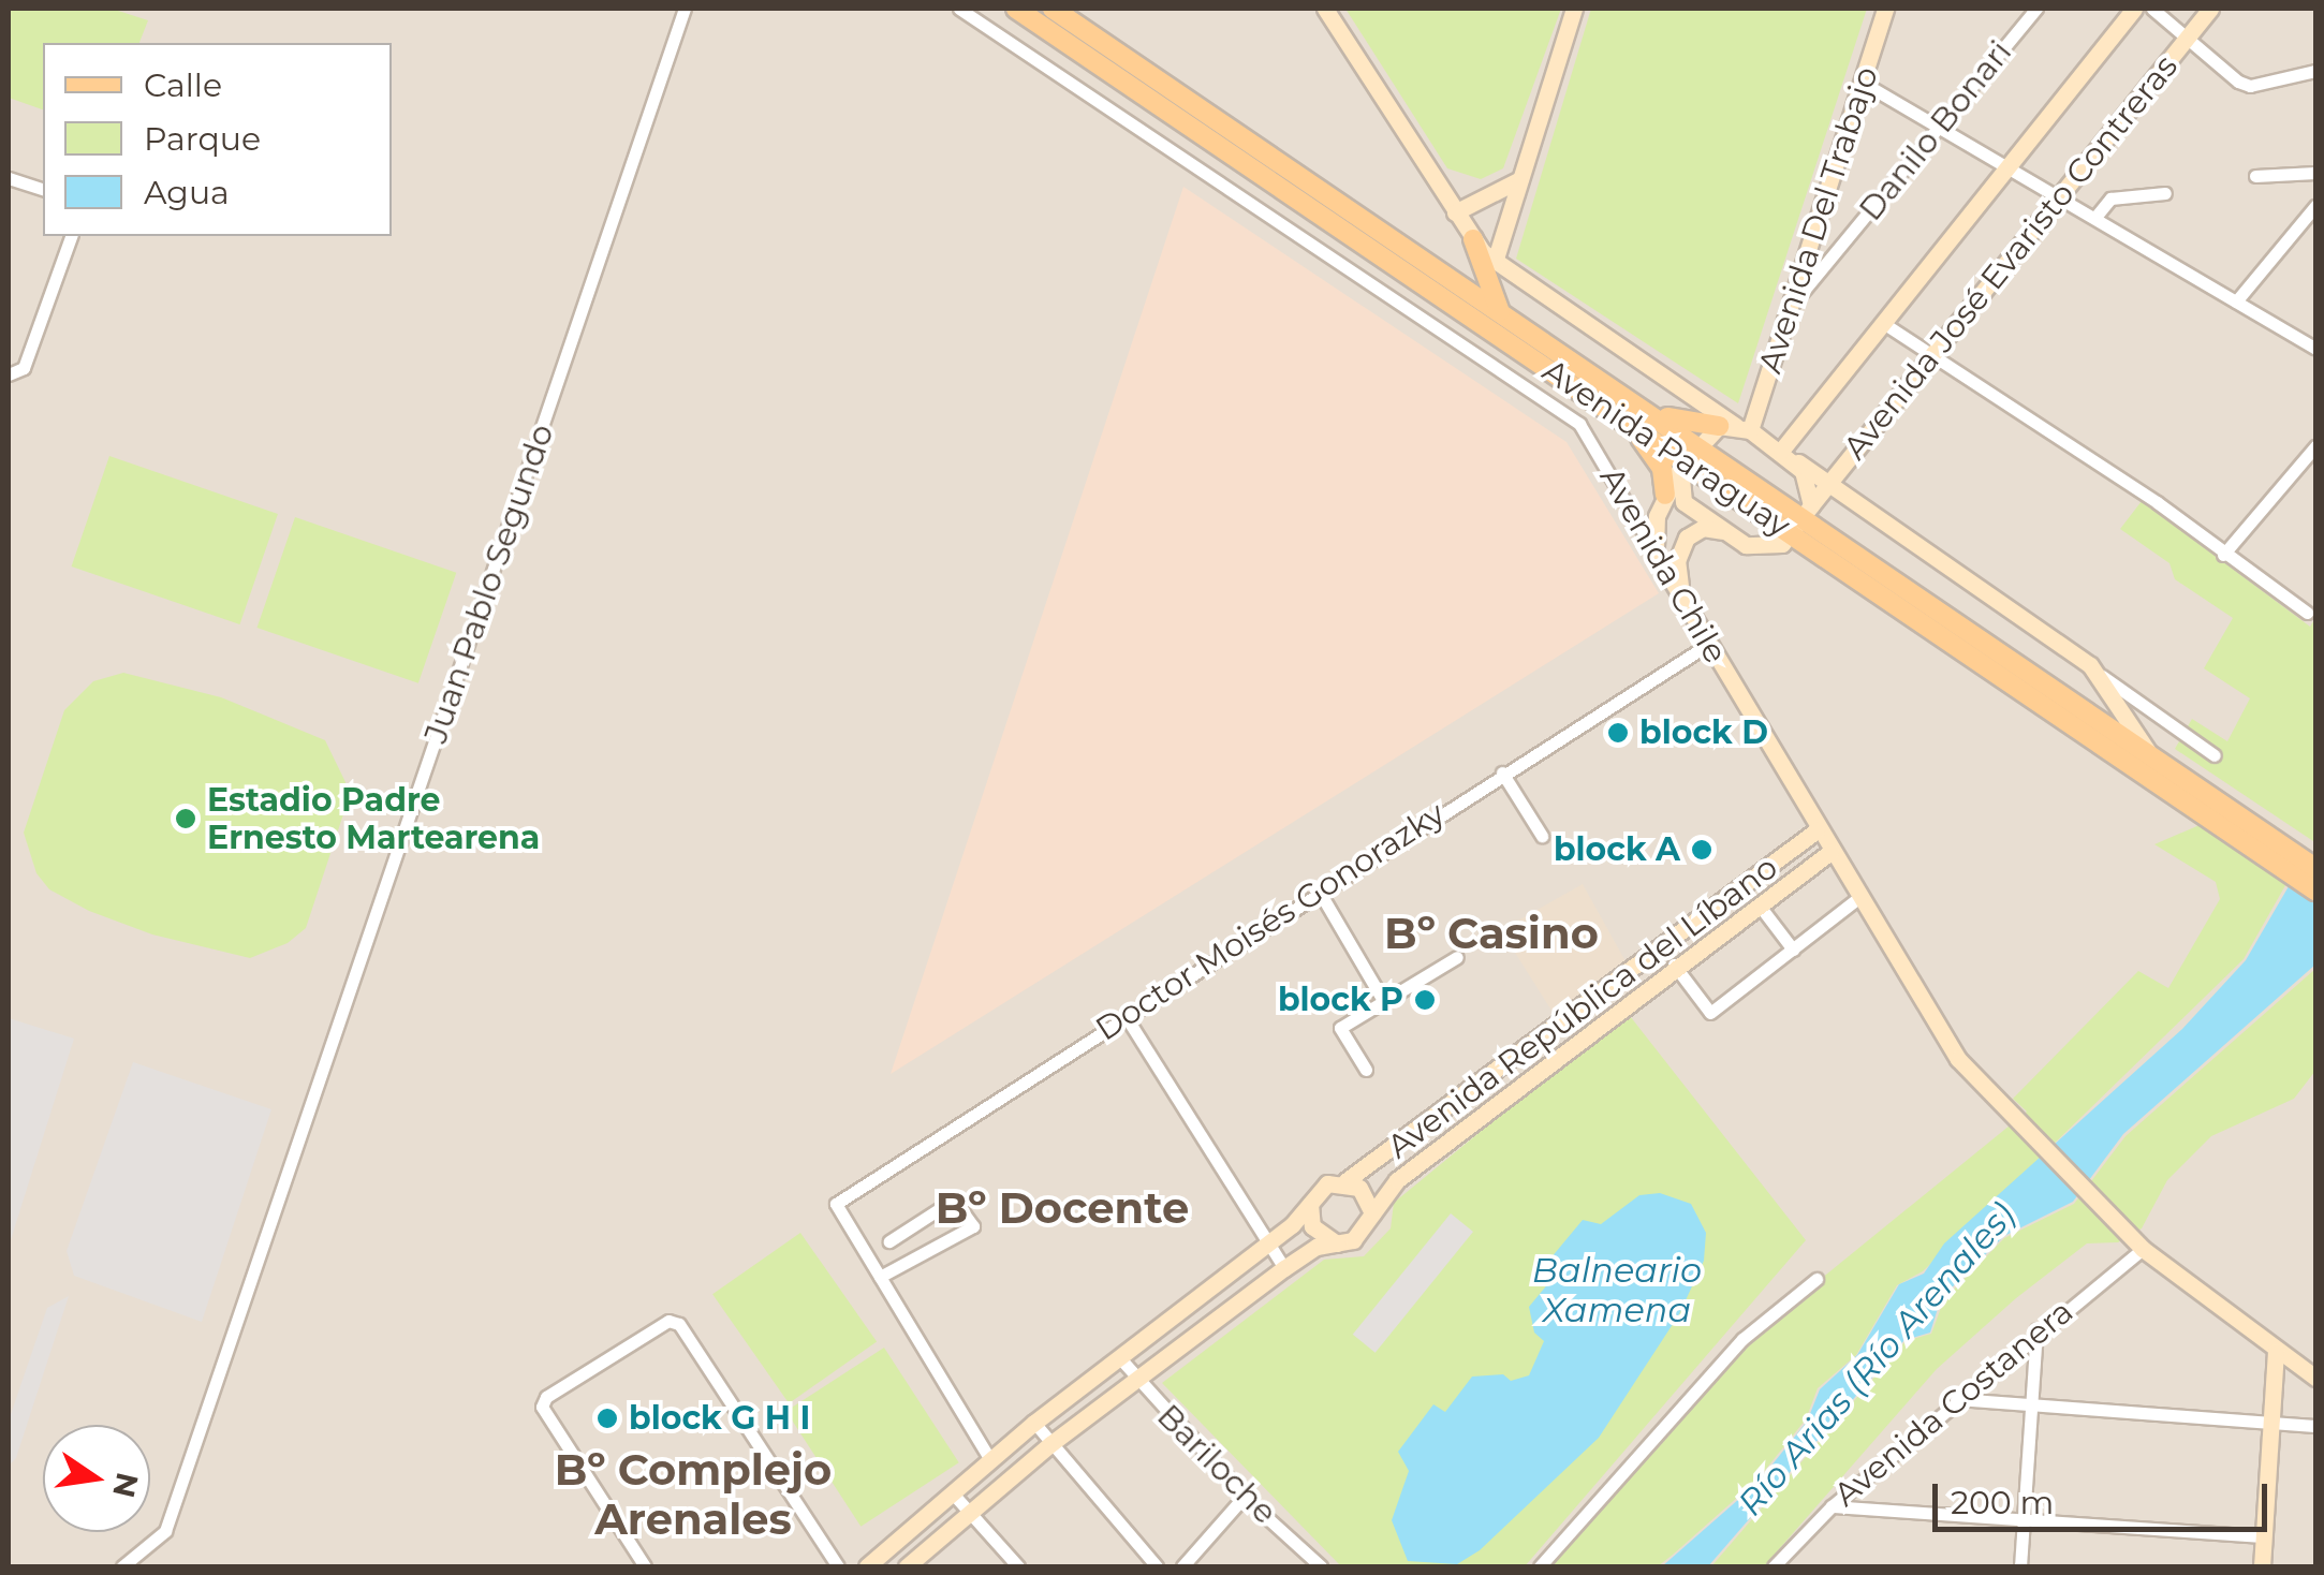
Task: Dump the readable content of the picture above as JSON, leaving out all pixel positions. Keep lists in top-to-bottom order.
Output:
{
  "streets": {
    "main road": ["Avenida Paraguay"],
    "street": [
      "Danilo Bonari",
      "Avenida Del Trabajo",
      "Avenida José Evaristo Contreras",
      "Avenida Chile",
      "Juan Pablo Segundo",
      "Doctor Moisés Gonorazky",
      "Avenida República del Líbano",
      "Avenida Costanera",
      "Bariloche"
    ]
  },
  "crossings": [
    ["Danilo Bonari", "Avenida Del Trabajo"],
    ["Avenida José Evaristo Contreras", "Avenida Paraguay"],
    ["Avenida Chile", "Doctor Moisés Gonorazky"],
    ["Avenida Chile", "Avenida República del Líbano"],
    ["Avenida Chile", "Avenida Costanera"]
  ],
  "districts": ["Bº Casino", "Bº Docente", "Bº Complejo Arenales"],
  "water": ["Balneario Xamena", "Río Arias (Río Arenales)"],
  "places": [
    "block D",
    "Estadio Padre Ernesto Martearena",
    "block A",
    "block P",
    "block G H I"
  ],
  "legend": ["Calle", "Parque", "Agua"],
  "scale_bar": "200 m",
  "north": "right"
}
